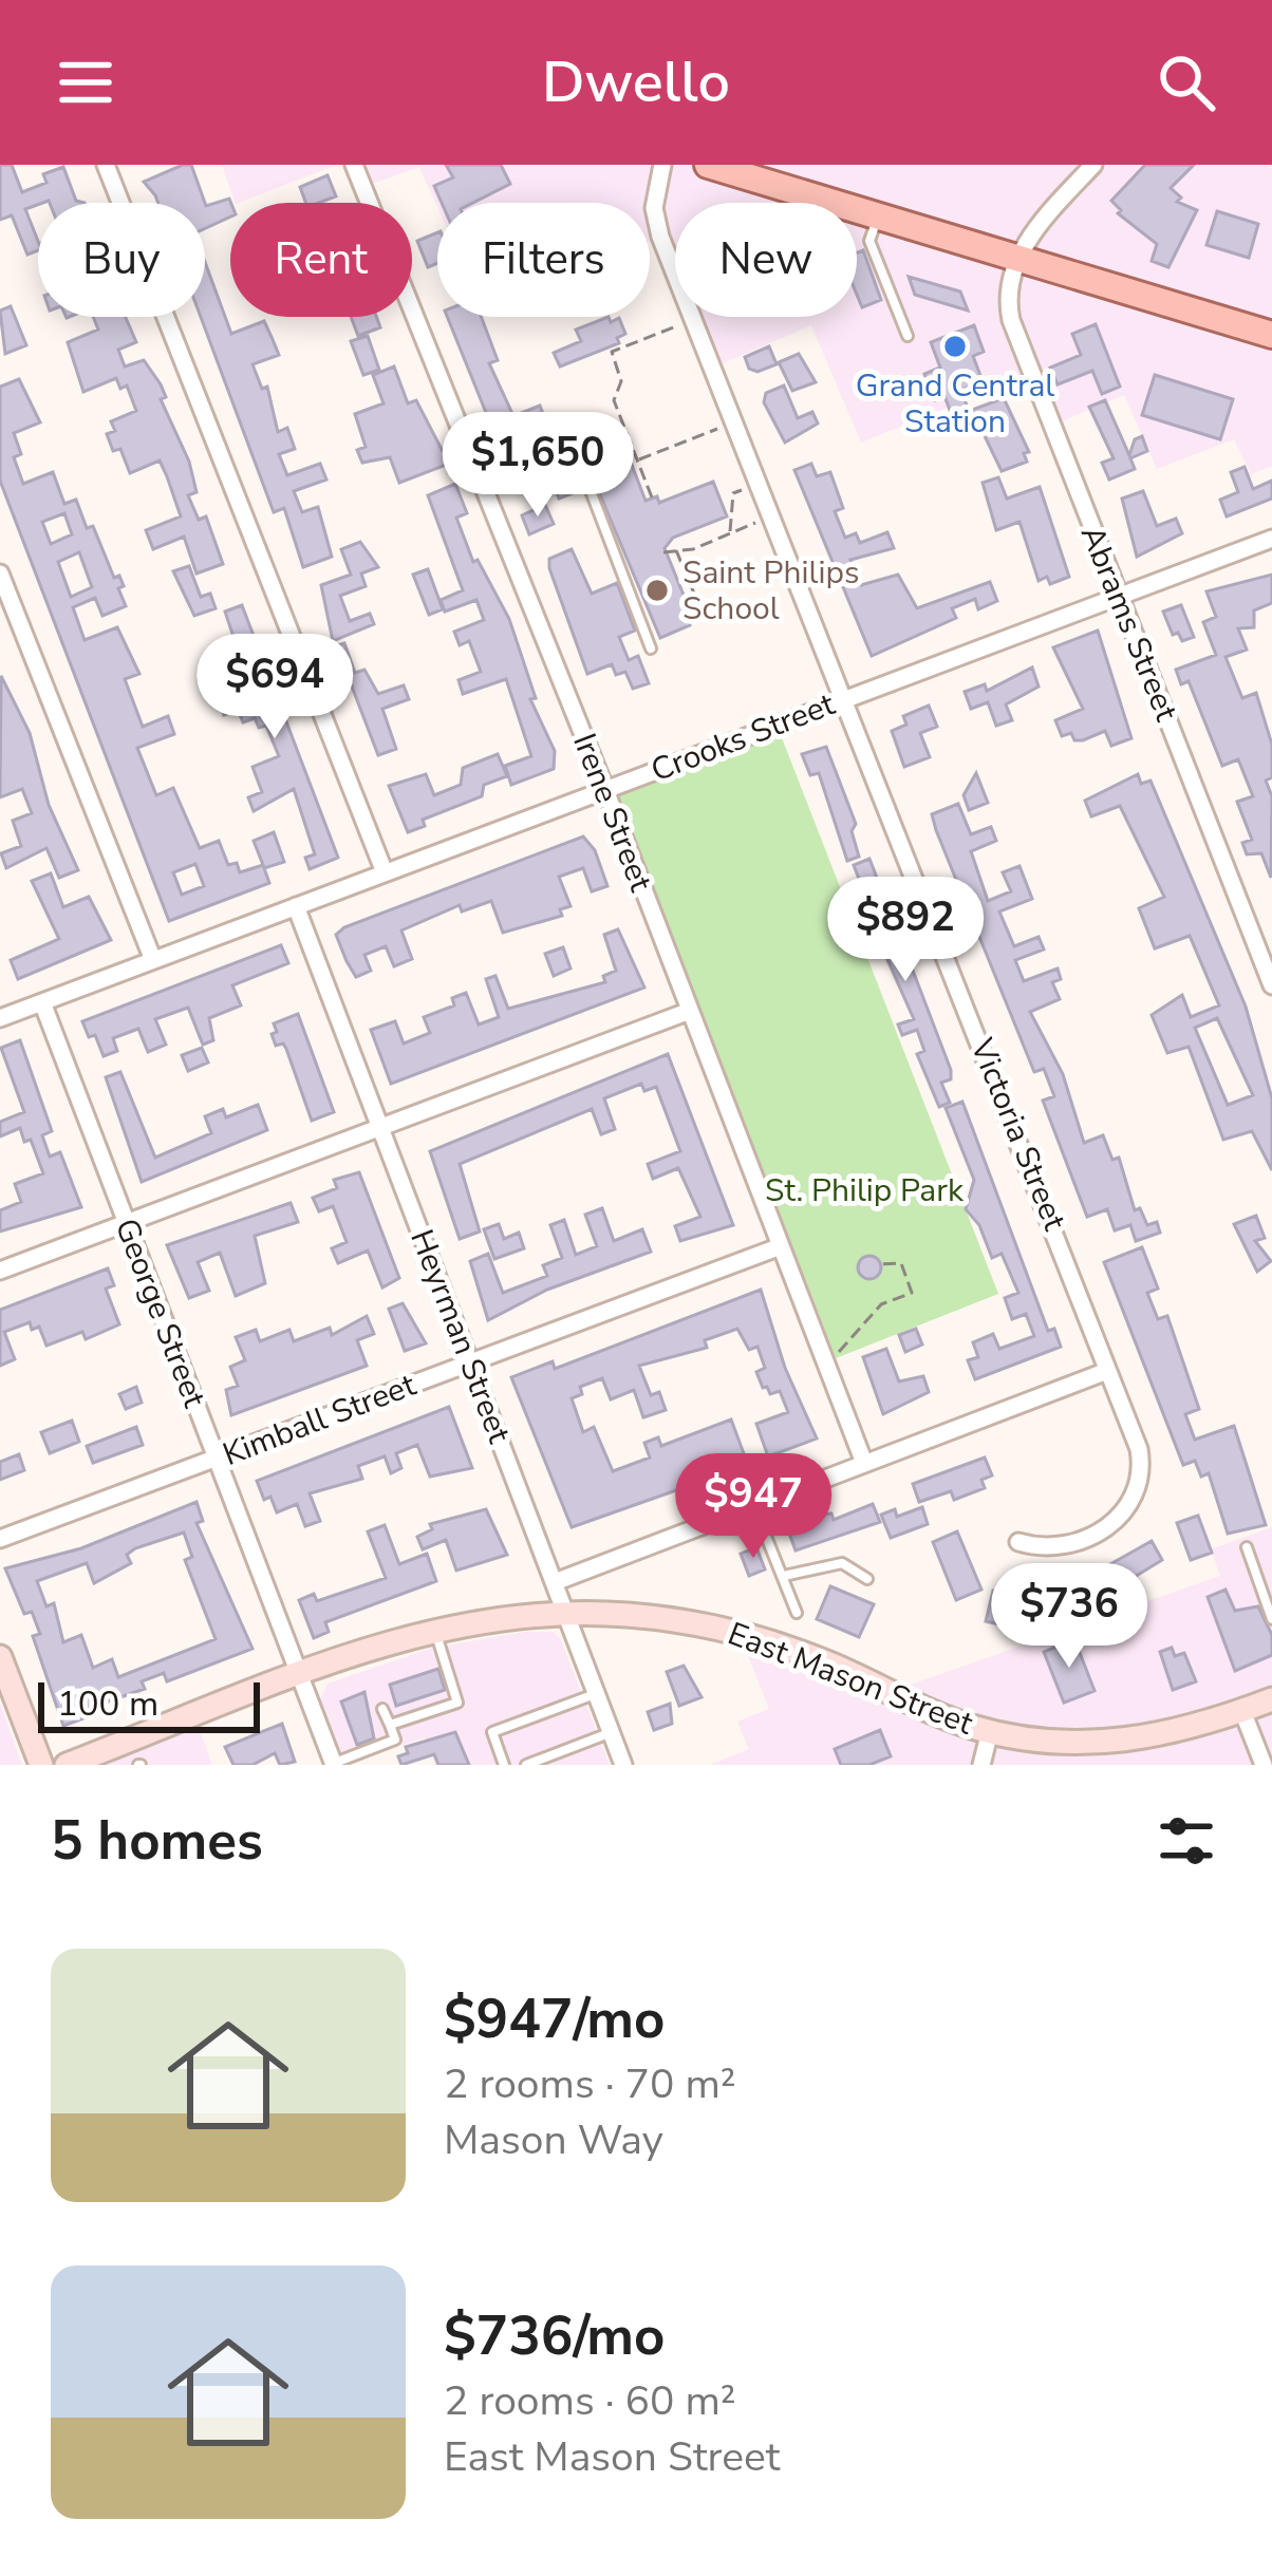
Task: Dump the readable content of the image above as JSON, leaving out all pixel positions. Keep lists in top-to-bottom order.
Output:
{
  "streets": {
    "main road": ["East Mason Street"],
    "street": [
      "Abrams Street",
      "Crooks Street",
      "Irene Street",
      "Victoria Street",
      "George Street",
      "Heyrman Street",
      "Kimball Street"
    ]
  },
  "crossings": [
    ["Abrams Street", "Crooks Street"],
    ["Crooks Street", "Irene Street"],
    ["Crooks Street", "Victoria Street"],
    ["Crooks Street", "George Street"],
    ["Crooks Street", "Heyrman Street"],
    ["Irene Street", "Kimball Street"],
    ["George Street", "Kimball Street"],
    ["George Street", "East Mason Street"],
    ["Heyrman Street", "Kimball Street"],
    ["Heyrman Street", "East Mason Street"]
  ],
  "parks": ["St. Philip Park"],
  "places": ["Grand Central Station", "Saint Philips School"],
  "scale_bar": "100 m",
  "page": {
    "header": "Dwello",
    "chip": [
      "Buy",
      "Rent",
      "Filters",
      "New"
    ],
    "price": [
      "$1,650",
      "$694",
      "$892",
      "$947",
      "$736"
    ],
    "scale": "100 m",
    "heading": "5 homes",
    "list": [
      {
        "name": "$947/mo",
        "note": "2 rooms · 70 m² · Mason Way"
      },
      {
        "name": "$736/mo",
        "note": "2 rooms · 60 m² · East Mason Street"
      }
    ]
  }
}
